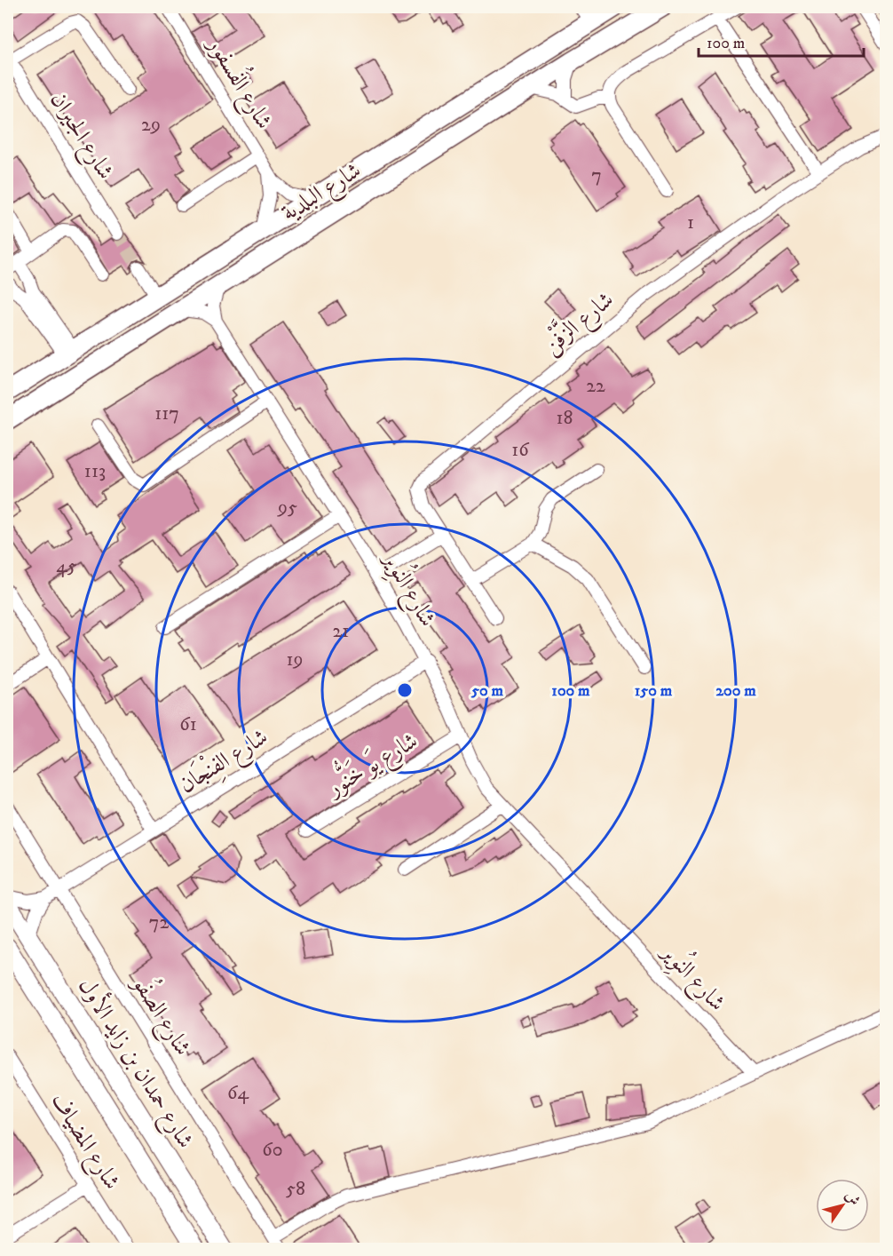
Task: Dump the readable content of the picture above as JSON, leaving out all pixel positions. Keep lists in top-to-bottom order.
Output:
{
  "streets": {
    "main road": ["شارع البلدية", "شارع حمدان بن زايد الأول"],
    "street": [
      "شارع الفُسفور",
      "شارع الجيران",
      "شارع الزَّفْن",
      "شارع النُوِير",
      "شارع الفِنْجَان",
      "شارع يَو خَنُّور",
      "شارع الصفُو",
      "شارع المضياف"
    ]
  },
  "crossings": [
    ["شارع الفُسفور", "شارع البلدية"],
    ["شارع النُوِير", "شارع الفِنْجَان"],
    ["شارع النُوِير", "شارع يَو خَنُّور"],
    ["شارع الفِنْجَان", "شارع الصفُو"]
  ],
  "house_numbers": [
    "29",
    "7",
    "1",
    "22",
    "117",
    "18",
    "16",
    "113",
    "95",
    "45",
    "21",
    "19",
    "61",
    "72",
    "64",
    "60",
    "58"
  ],
  "scale_bar": "100 m",
  "north": "top right",
  "rings": [
    "50 m",
    "100 m",
    "150 m",
    "200 m"
  ]
}
